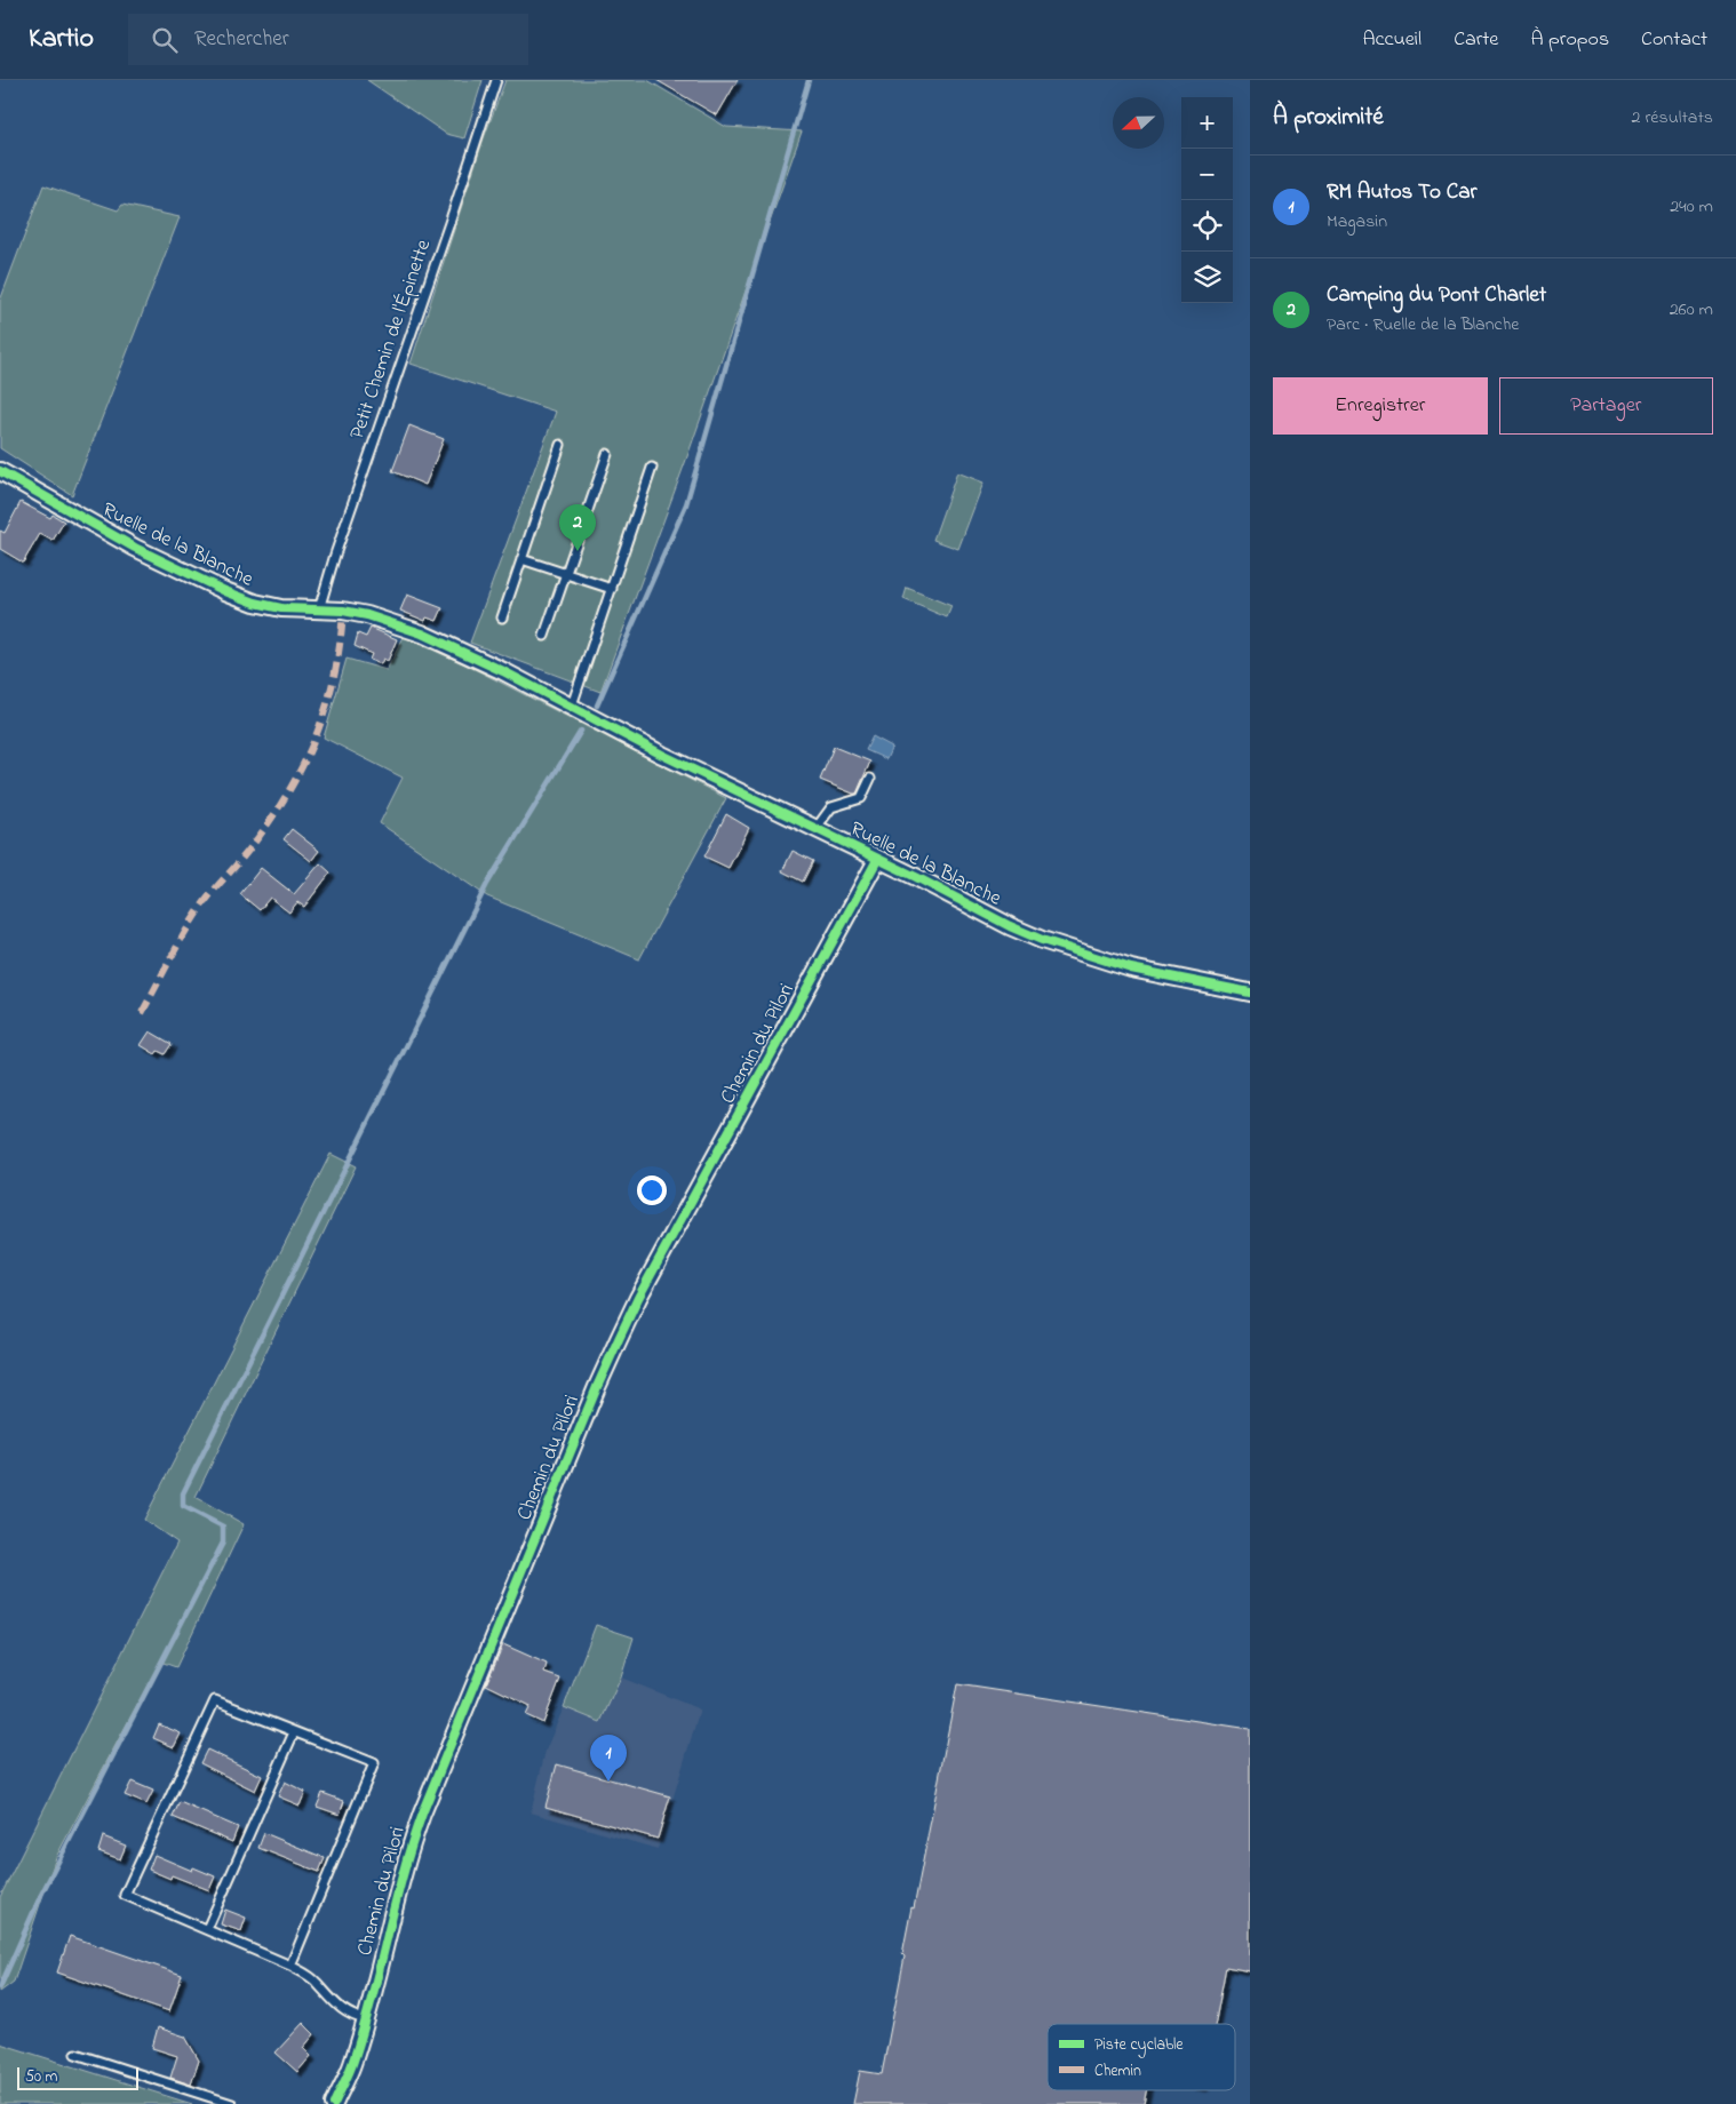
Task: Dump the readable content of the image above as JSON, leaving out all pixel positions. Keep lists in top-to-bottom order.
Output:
{
  "streets": {
    "street": ["Ruelle de la Blanche", "Chemin du Pilori"],
    "lane": ["Petit Chemin de l'Épinette"]
  },
  "crossings": [
    ["Petit Chemin de l'Épinette", "Ruelle de la Blanche"],
    ["Ruelle de la Blanche", "Chemin du Pilori"]
  ],
  "legend": ["Piste cyclable", "Chemin"],
  "scale_bar": "50 m",
  "north": "left",
  "page": {
    "header": "Kartio",
    "search": "Rechercher",
    "nav": [
      "Accueil",
      "Carte",
      "À propos",
      "Contact"
    ],
    "heading": ["À proximité", "2 résultats"],
    "map_buttons": ["+", "−"],
    "list": [
      {
        "mark": "1",
        "name": "RM Autos To Car",
        "note": "Magasin",
        "value": "240 m"
      },
      {
        "mark": "2",
        "name": "Camping du Pont Charlet",
        "note": "Parc · Ruelle de la Blanche",
        "value": "260 m"
      }
    ],
    "buttons": ["Enregistrer", "Partager"],
    "pins": ["2", "1"],
    "scale": "50 m"
  }
}
